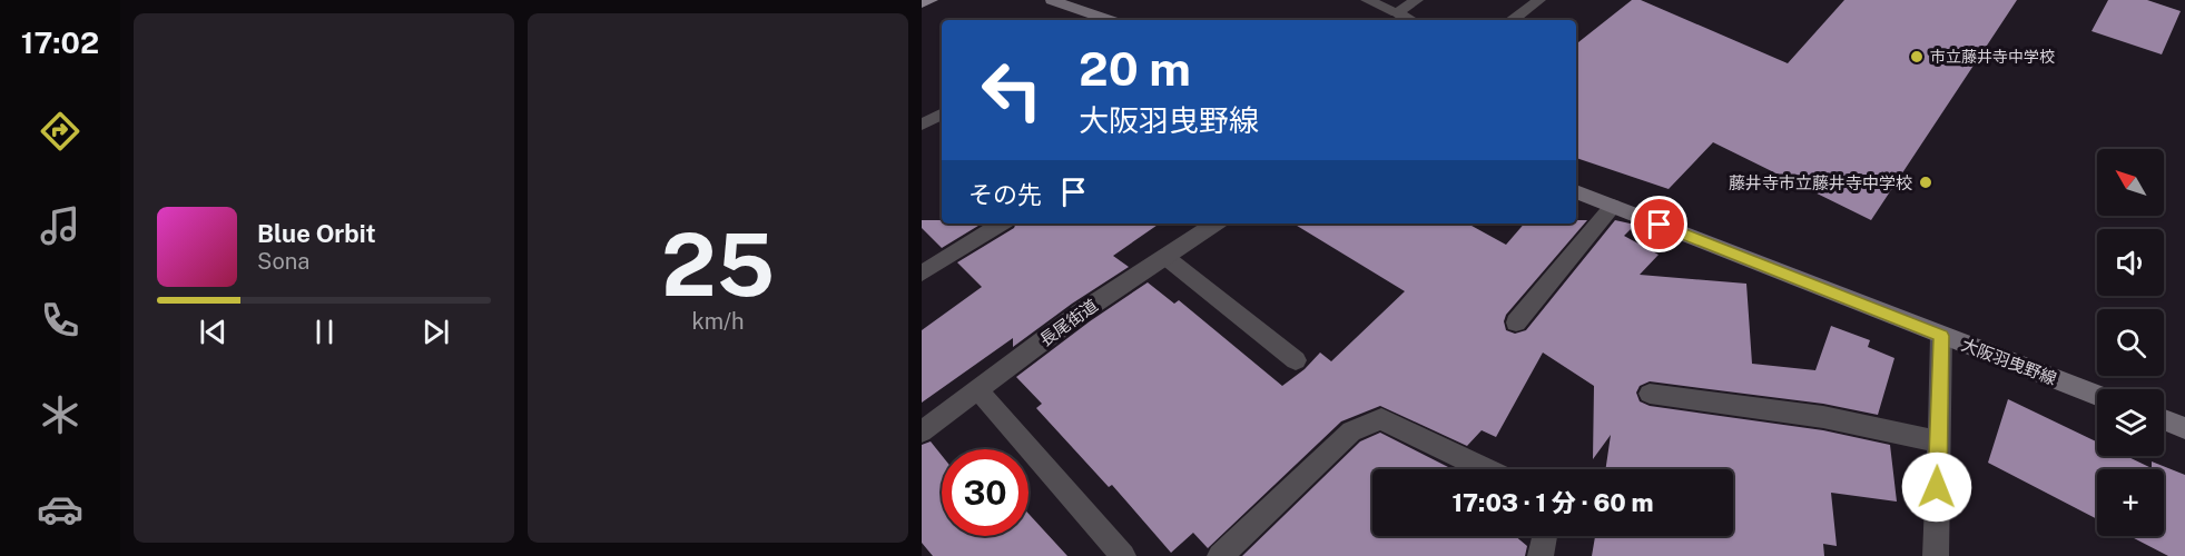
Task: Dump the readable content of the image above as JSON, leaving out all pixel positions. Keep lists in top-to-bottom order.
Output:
{
  "streets": {
    "main road": ["大阪羽曳野線"],
    "street": ["長尾街道"]
  },
  "places": ["市立藤井寺中学校", "藤井寺市立藤井寺中学校"],
  "north": "top left",
  "page": {
    "tabs": "17:02",
    "tile": ["25", "km/h"],
    "turn": ["20 m", "大阪羽曳野線"],
    "map_buttons": "+",
    "then": "その先",
    "song": ["Blue Orbit", "Sona"],
    "limit": "30",
    "trip": "17:03 · 1 分 · 60 m"
  }
}
